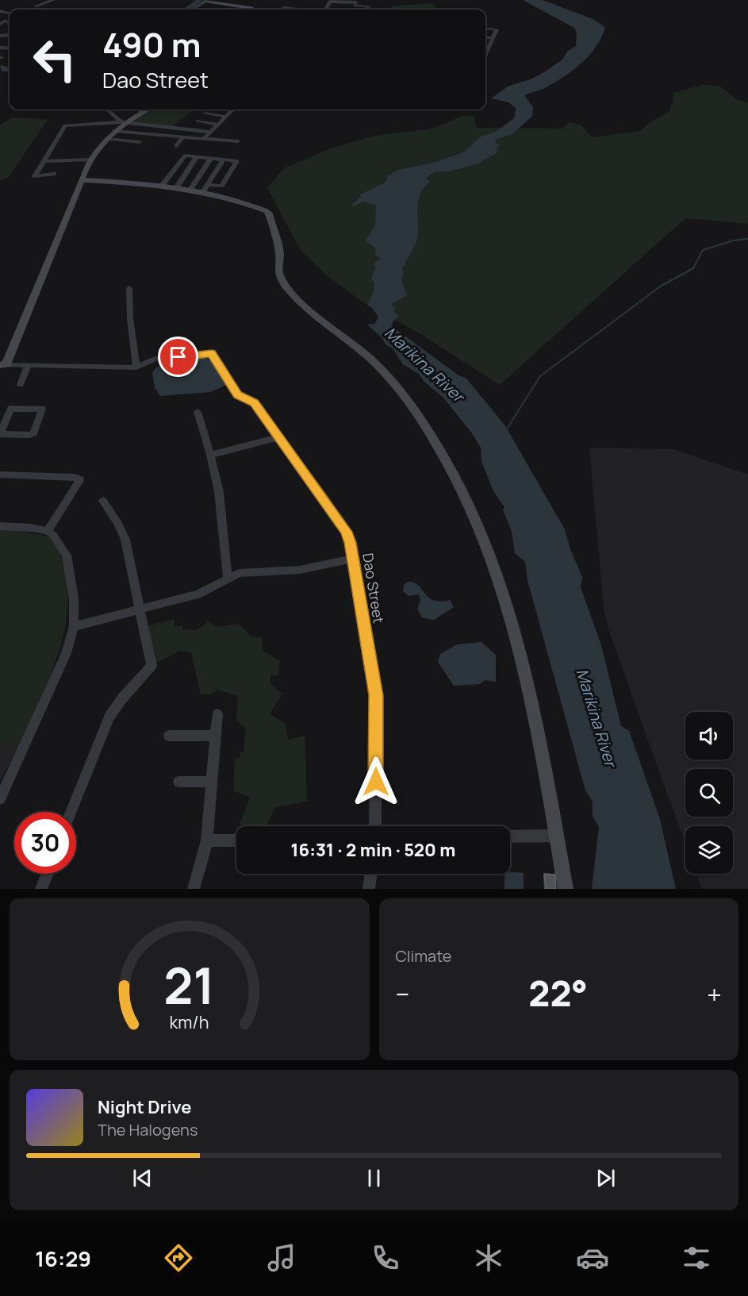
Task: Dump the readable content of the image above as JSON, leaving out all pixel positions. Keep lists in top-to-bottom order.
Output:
{
  "streets": {
    "street": ["Dao Street"]
  },
  "water": ["Marikina River"],
  "page": {
    "turn": ["490 m", "Dao Street"],
    "limit": "30",
    "trip": "16:31 · 2 min · 520 m",
    "tile": "Climate",
    "heat": ["−", "22°", "+"],
    "song": ["Night Drive", "The Halogens"],
    "tabs": "16:29",
    "gauge": ["21", "km/h"]
  }
}
